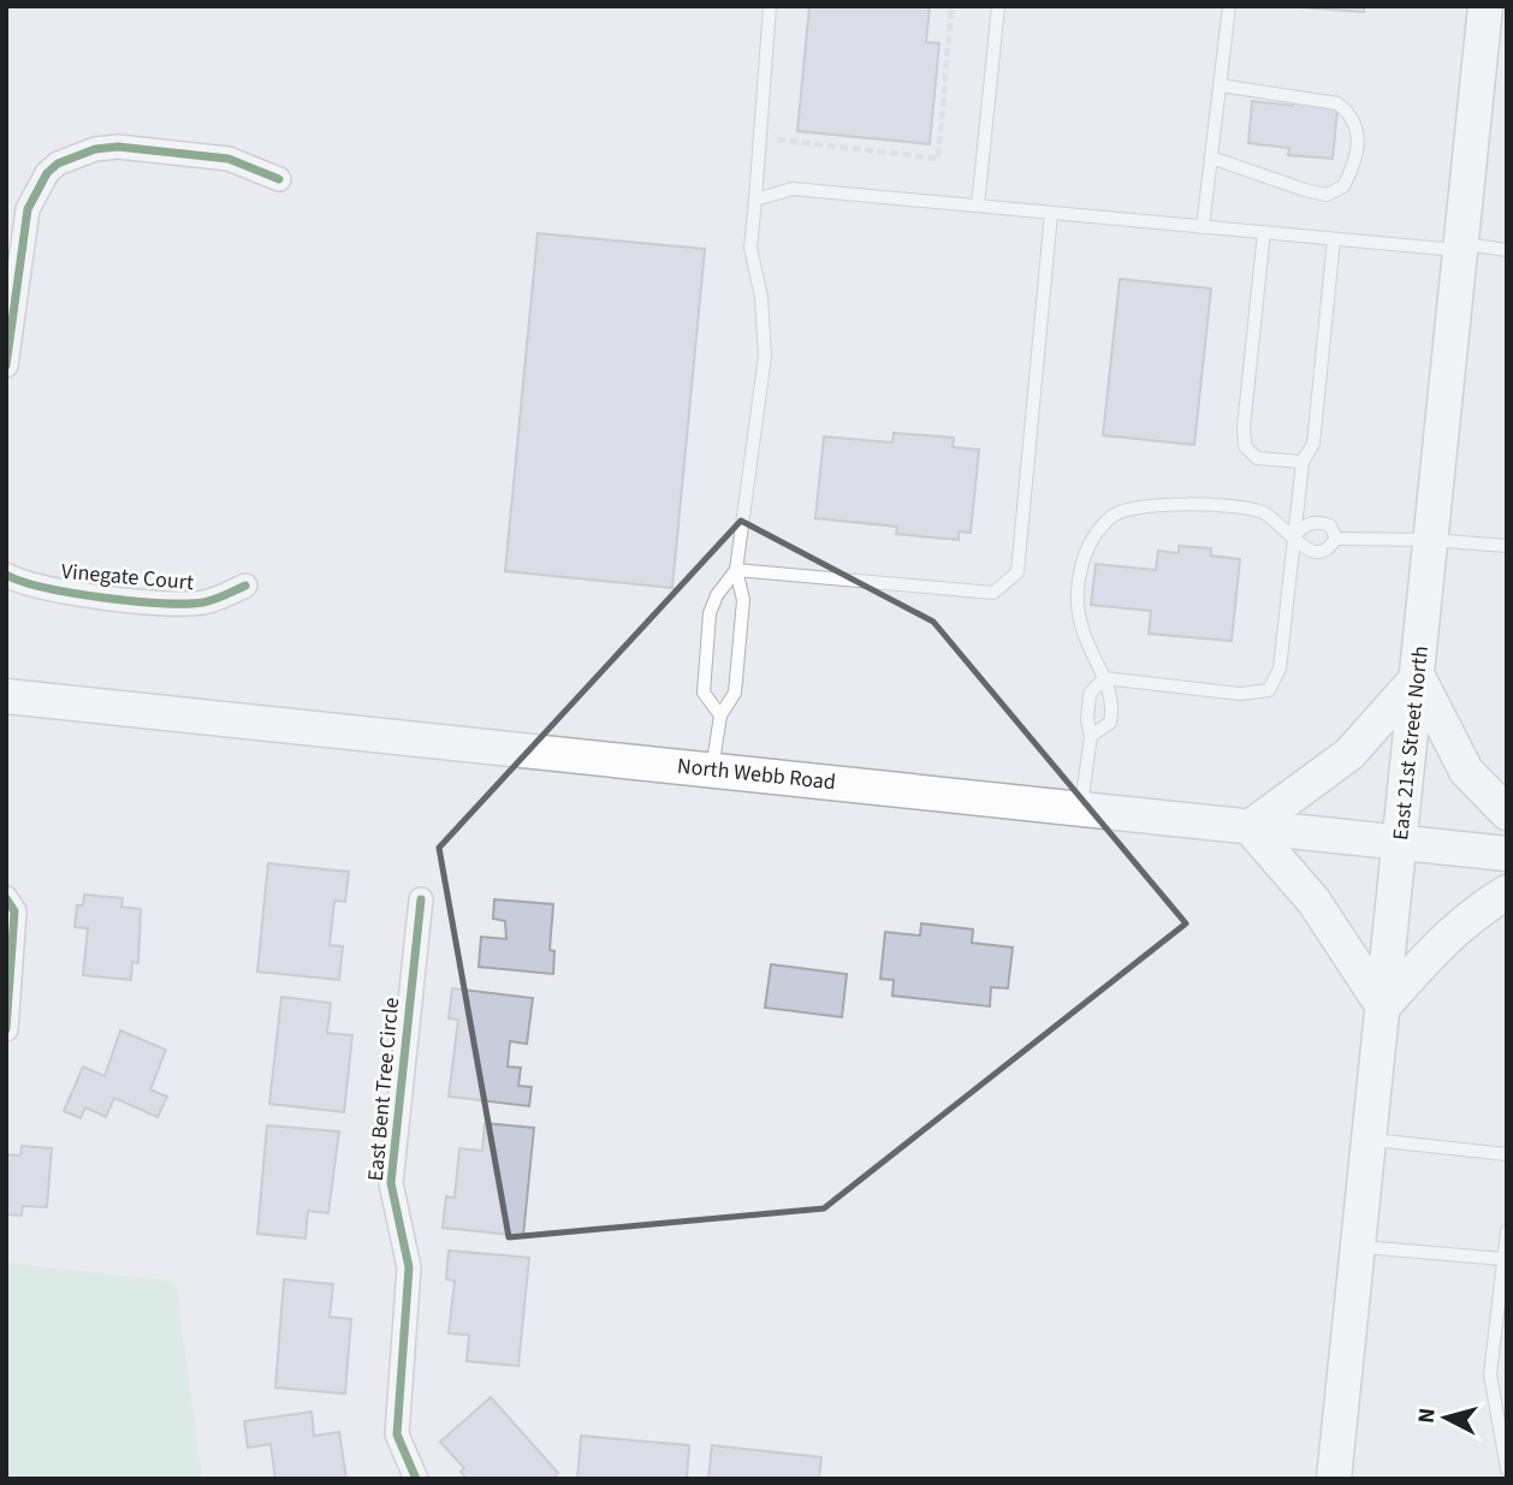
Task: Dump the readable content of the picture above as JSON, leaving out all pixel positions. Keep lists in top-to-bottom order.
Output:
{
  "streets": {
    "main road": ["East 21st Street North", "North Webb Road"],
    "street": ["Vinegate Court", "East Bent Tree Circle"]
  },
  "crossings": [
    ["East 21st Street North", "North Webb Road"]
  ],
  "north": "left"
}
